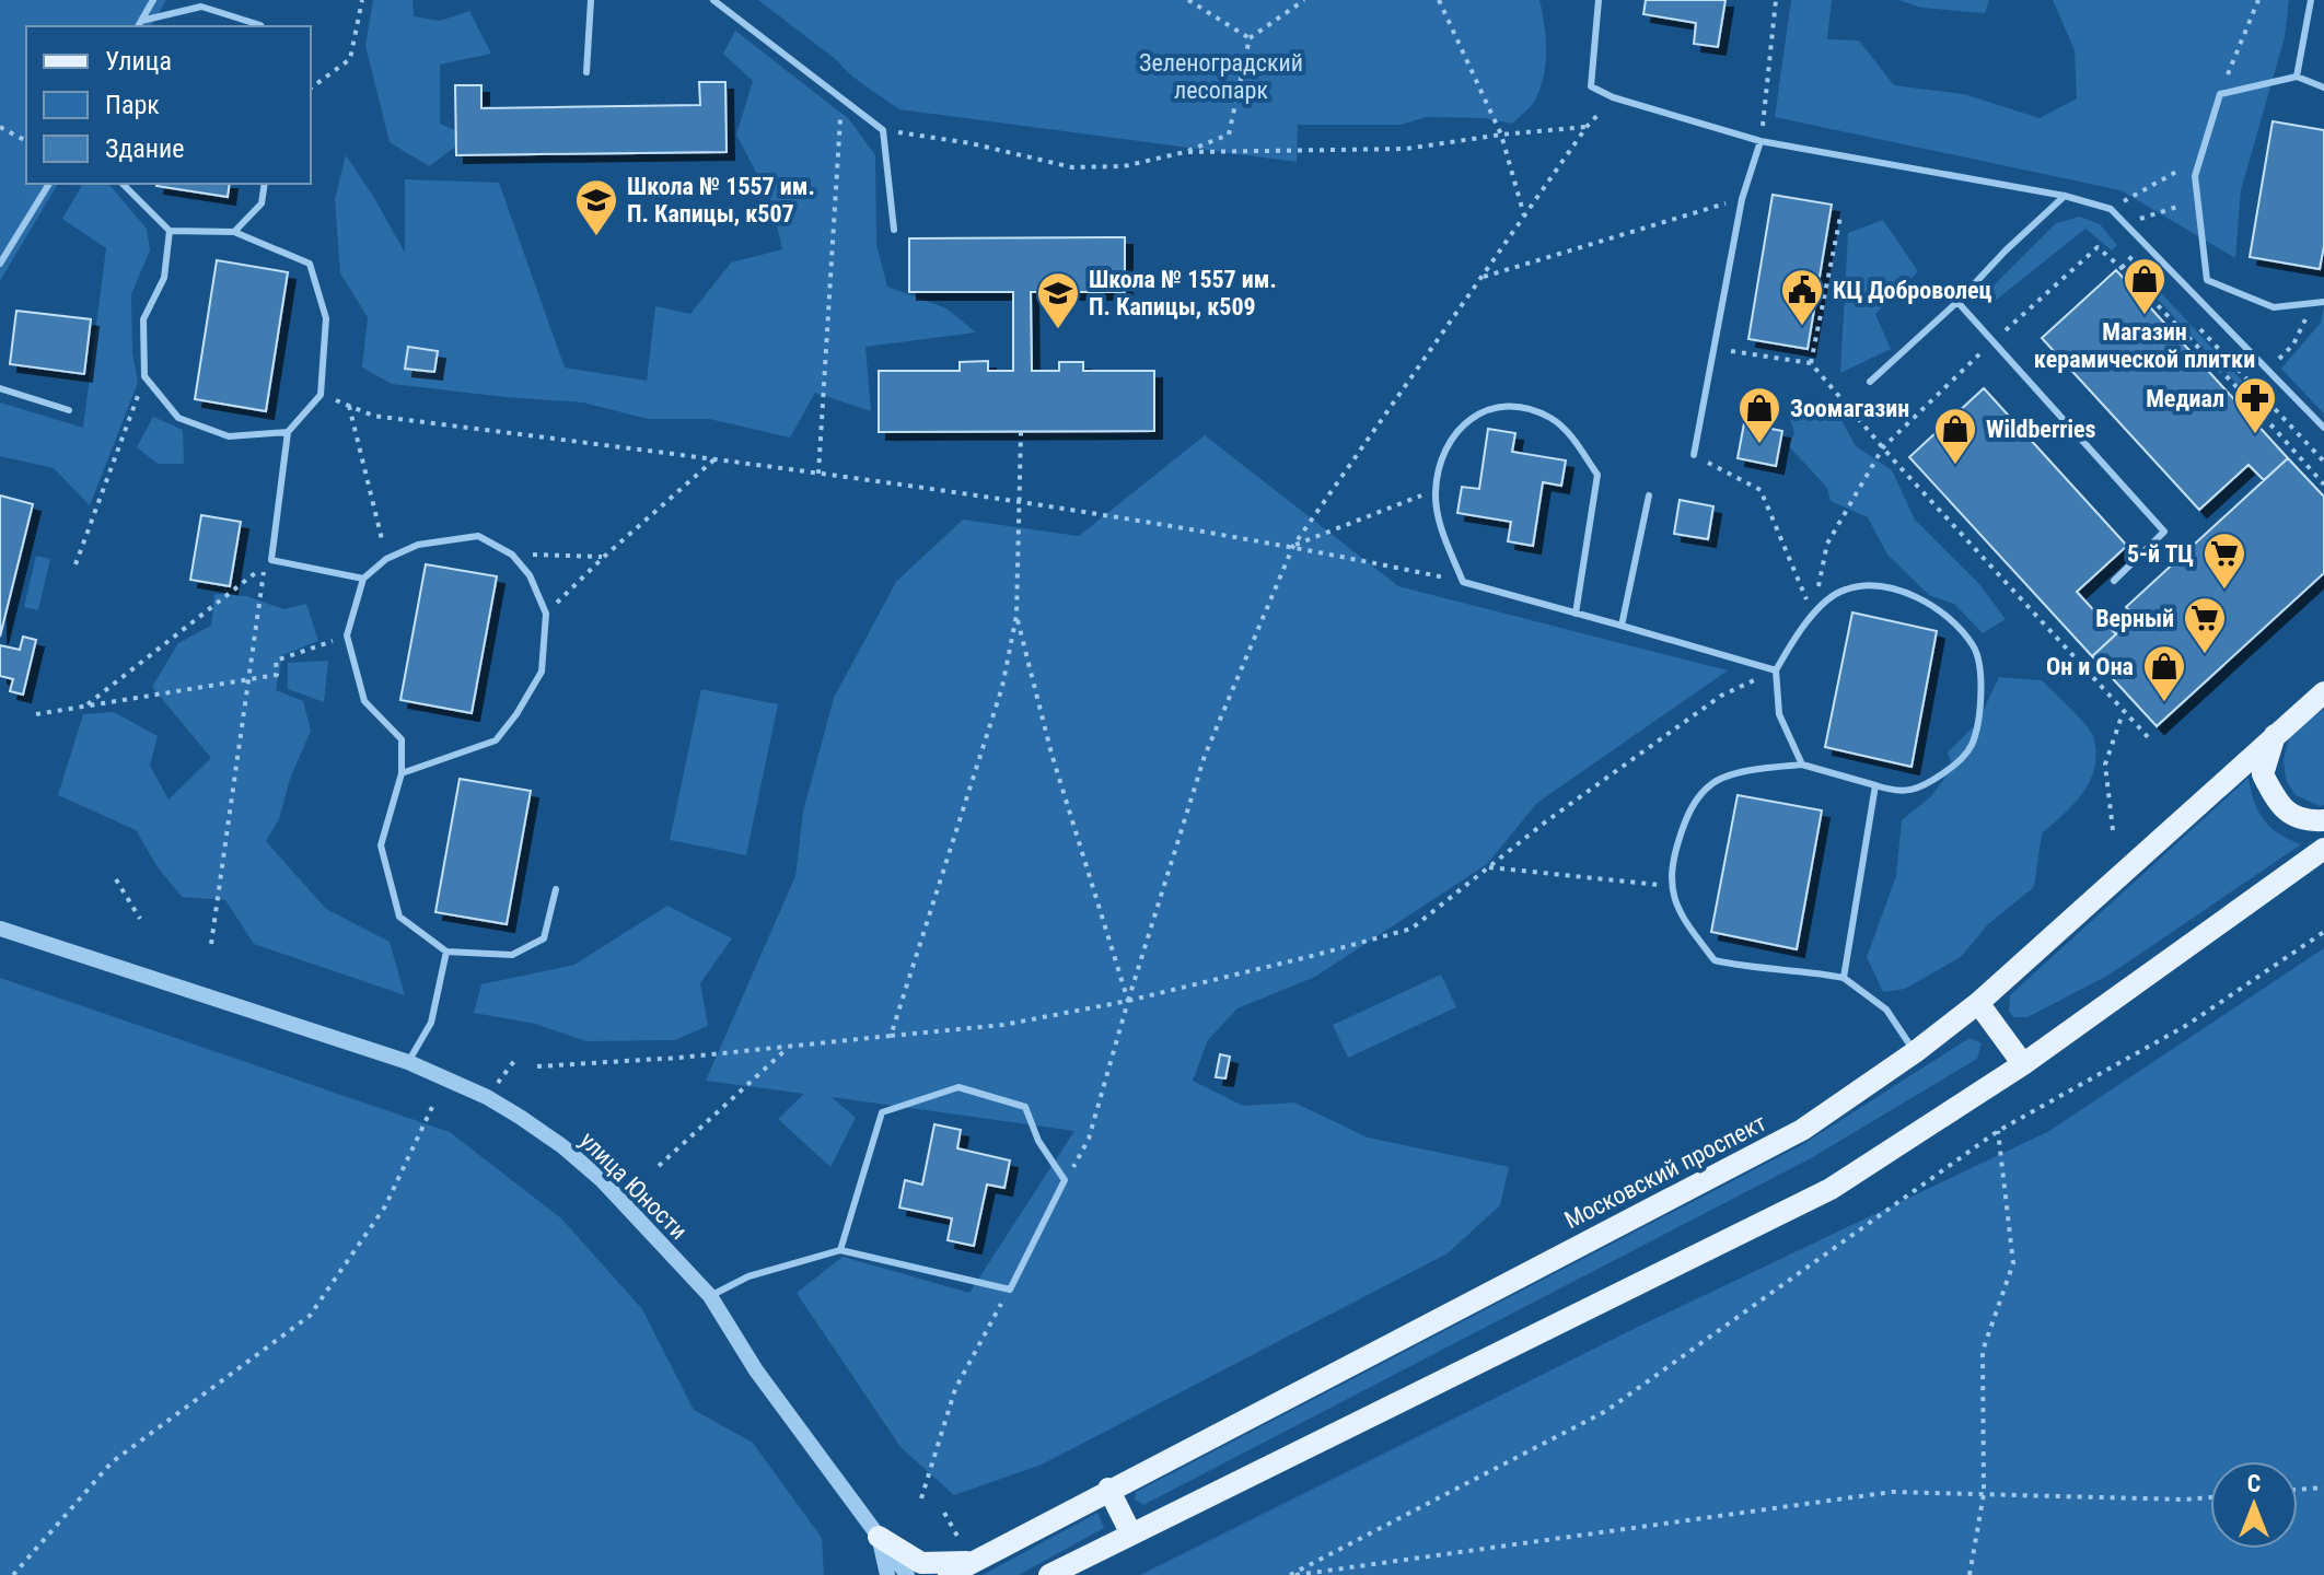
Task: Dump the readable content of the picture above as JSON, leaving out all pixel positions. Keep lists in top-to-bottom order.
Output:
{
  "streets": {
    "main road": ["Московский проспект"],
    "street": ["улица Юности"]
  },
  "parks": ["Зеленоградский лесопарк"],
  "places": {
    "school or university": ["Школа № 1557 им. П. Капицы, к507", "Школа № 1557 им. П. Капицы, к509"],
    "shop": [
      "Магазин керамической плитки",
      "Зоомагазин",
      "Wildberries",
      "Он и Она"
    ],
    "public building": ["КЦ Доброволец"],
    "pharmacy": ["Медиал"],
    "supermarket": ["5-й ТЦ", "Верный"]
  },
  "legend": ["Улица", "Парк", "Здание"],
  "north": "top"
}
